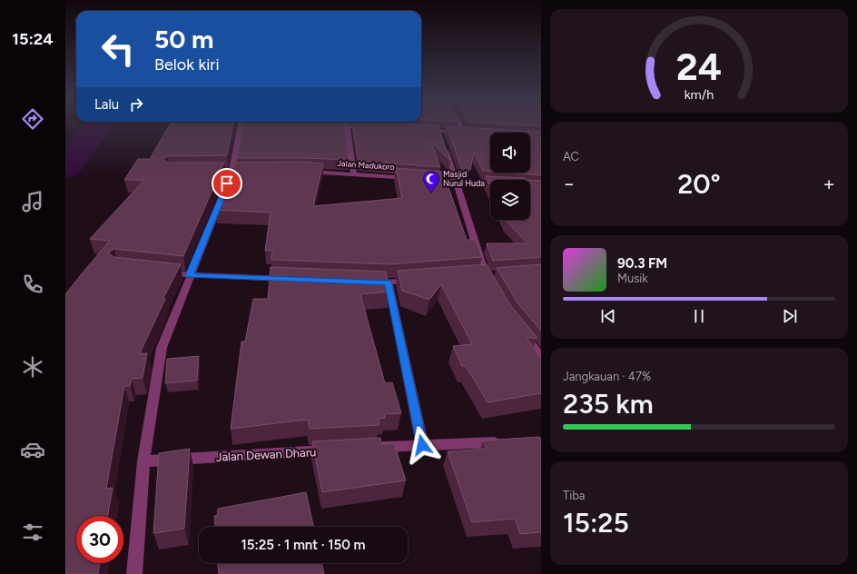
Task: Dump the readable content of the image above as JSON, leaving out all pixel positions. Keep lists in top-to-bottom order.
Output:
{
  "streets": {
    "street": ["Jalan Madukoro", "Jalan Dewan Dharu"]
  },
  "places": {
    "mosque": ["Masjid Nurul Huda"]
  },
  "page": {
    "tabs": "15:24",
    "turn": ["50 m", "Belok kiri"],
    "then": "Lalu",
    "tile": [
      "AC",
      ["Jangkauan · 47%", "235 km"],
      ["Tiba", "15:25"]
    ],
    "heat": ["−", "20°", "+"],
    "song": ["90.3 FM", "Musik"],
    "limit": "30",
    "trip": "15:25 · 1 mnt · 150 m",
    "gauge": ["24", "km/h"]
  }
}
